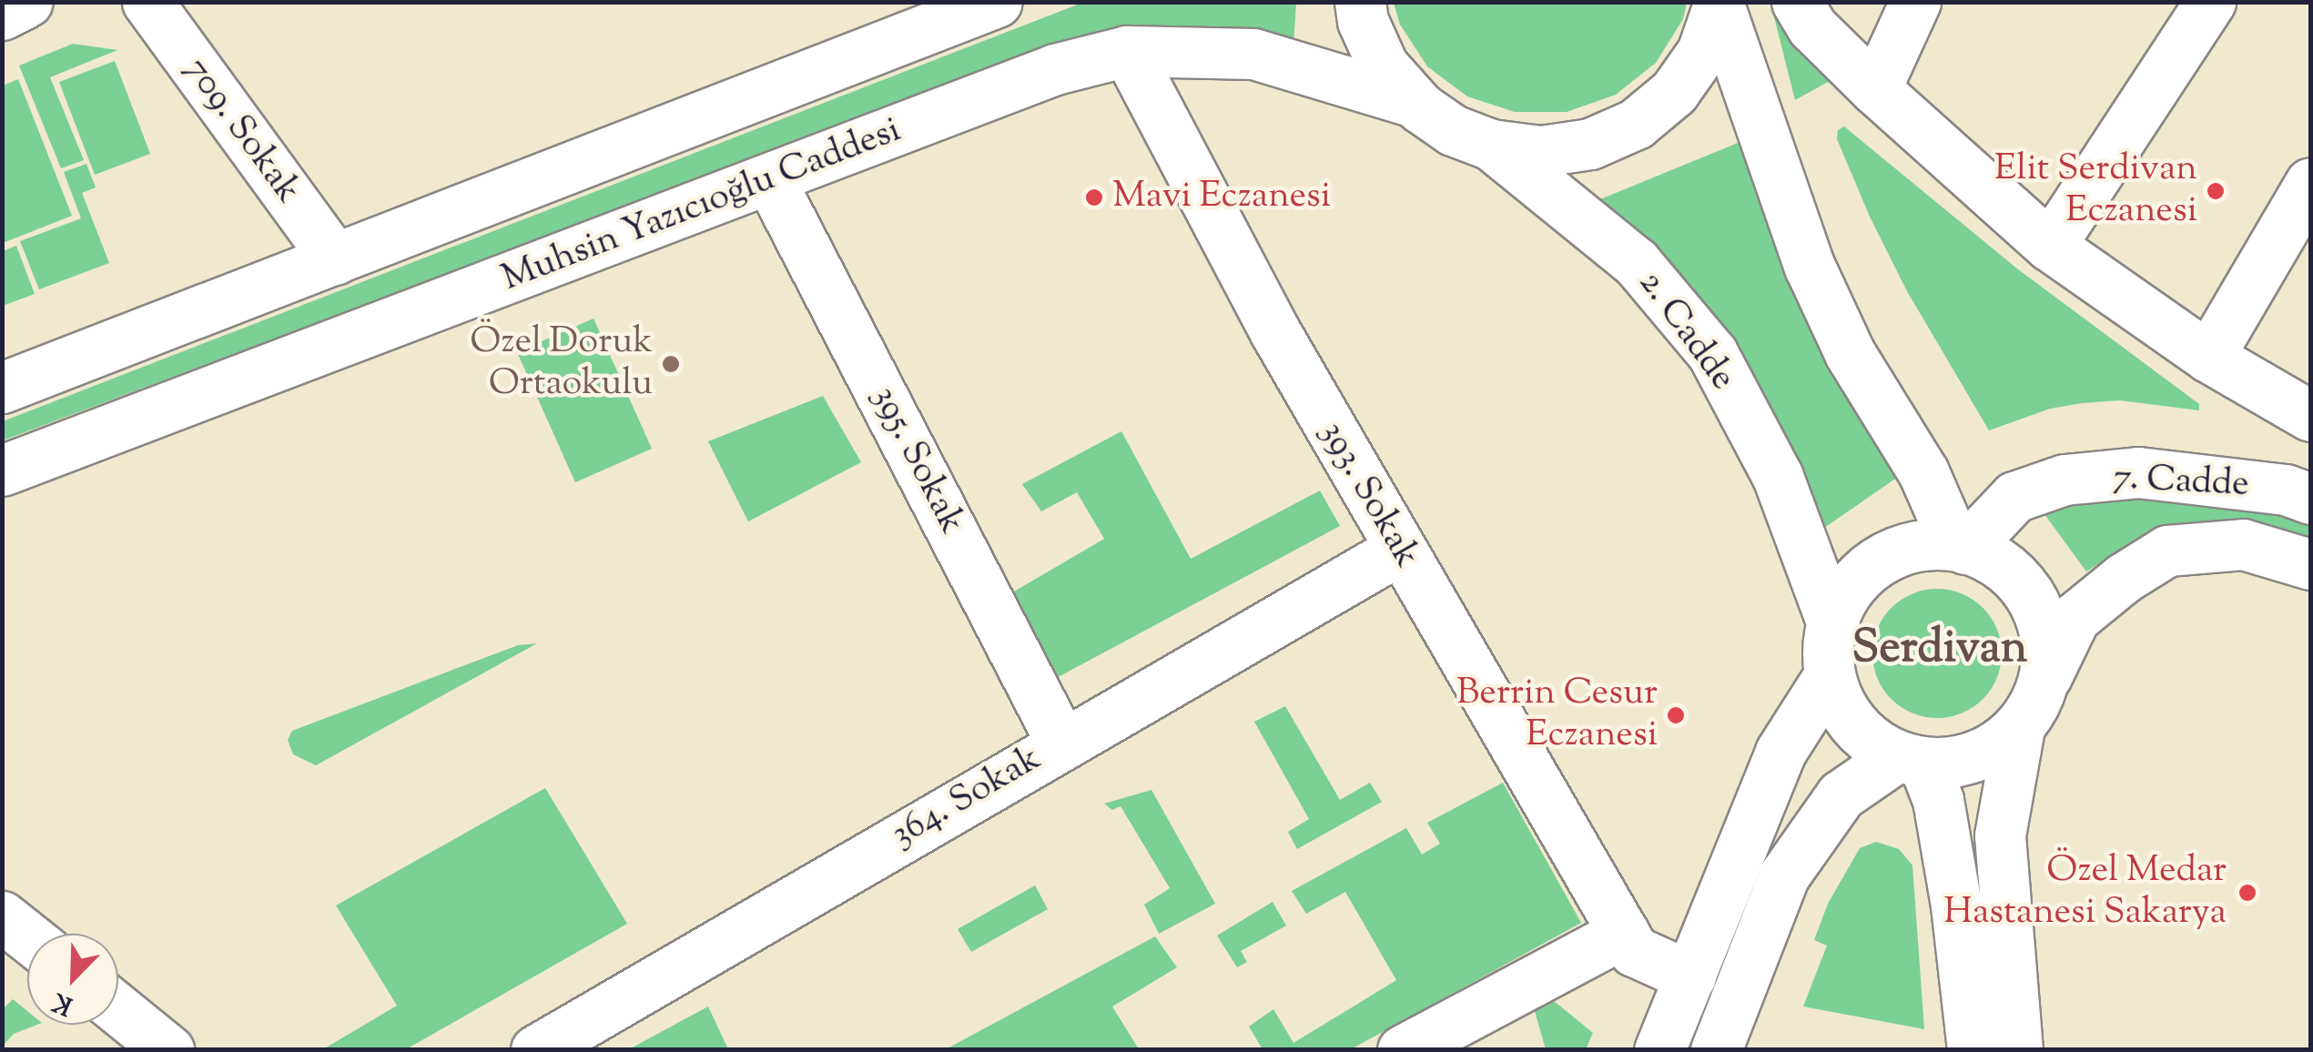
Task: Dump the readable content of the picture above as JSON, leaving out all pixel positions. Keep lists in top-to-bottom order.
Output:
{
  "streets": {
    "main road": [
      "709. Sokak",
      "Muhsin Yazıcıoğlu Caddesi",
      "2. Cadde",
      "395. Sokak",
      "7. Cadde",
      "393. Sokak",
      "364. Sokak"
    ]
  },
  "crossings": [
    ["Muhsin Yazıcıoğlu Caddesi", "395. Sokak"],
    ["Muhsin Yazıcıoğlu Caddesi", "393. Sokak"],
    ["2. Cadde", "7. Cadde"],
    ["395. Sokak", "364. Sokak"],
    ["393. Sokak", "364. Sokak"]
  ],
  "districts": ["Serdivan"],
  "places": [
    "Elit Serdivan Eczanesi",
    "Mavi Eczanesi",
    "Özel Doruk Ortaokulu",
    "Berrin Cesur Eczanesi",
    "Özel Medar Hastanesi Sakarya"
  ],
  "north": "bottom left"
}
